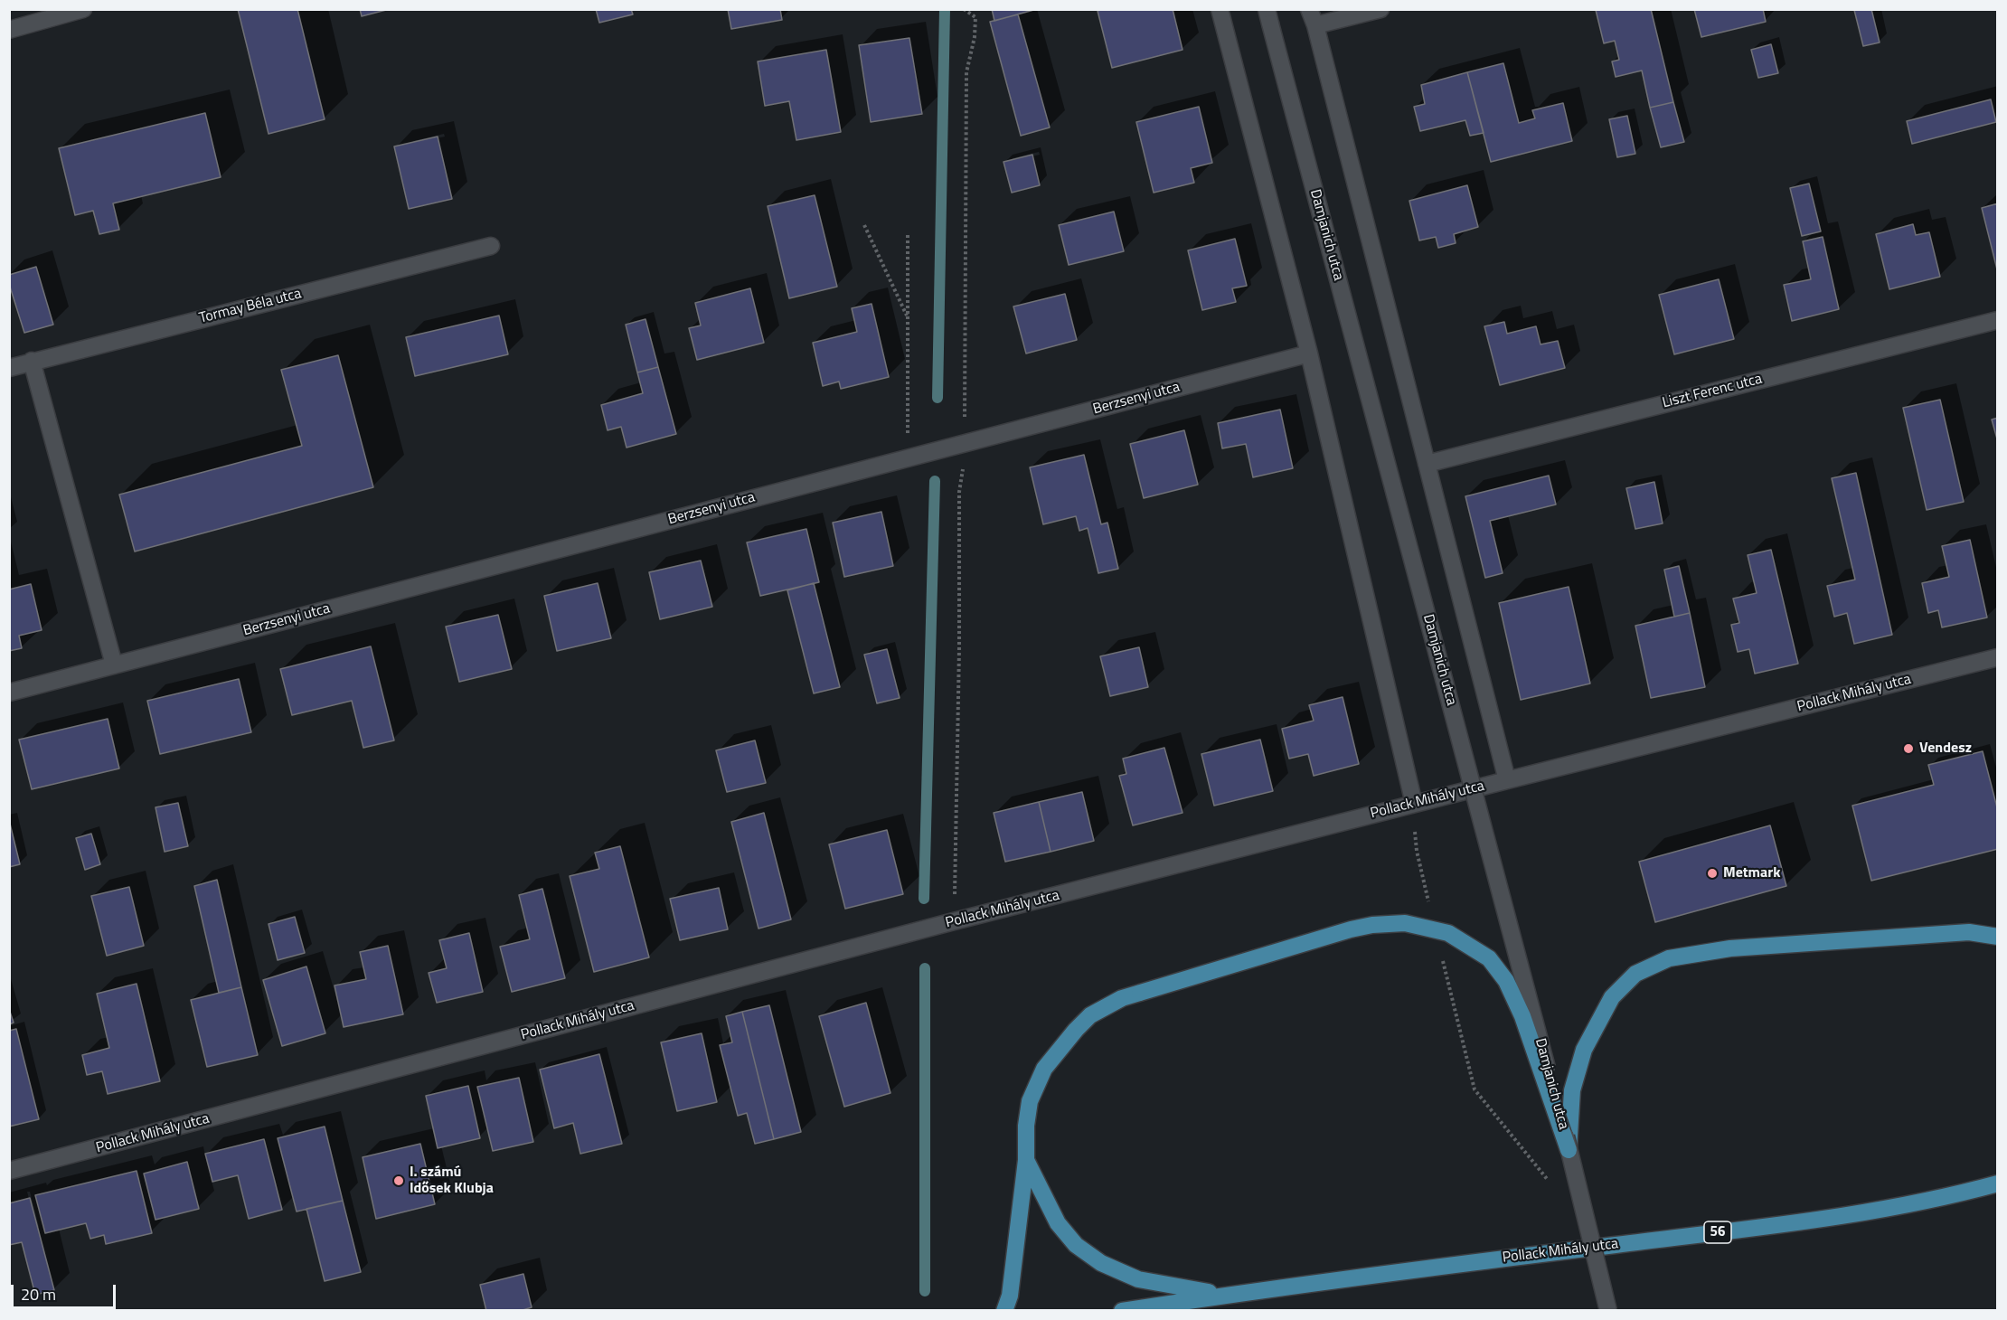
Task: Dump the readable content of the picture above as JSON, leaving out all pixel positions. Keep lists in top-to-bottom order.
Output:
{
  "streets": {
    "main road": ["Pollack Mihály utca", "56"],
    "street": [
      "Damjanich utca",
      "Tormay Béla utca",
      "Liszt Ferenc utca",
      "Berzsenyi utca"
    ]
  },
  "places": ["Vendesz", "Metmark", "I. számú Idősek Klubja"],
  "scale_bar": "20 m"
}
